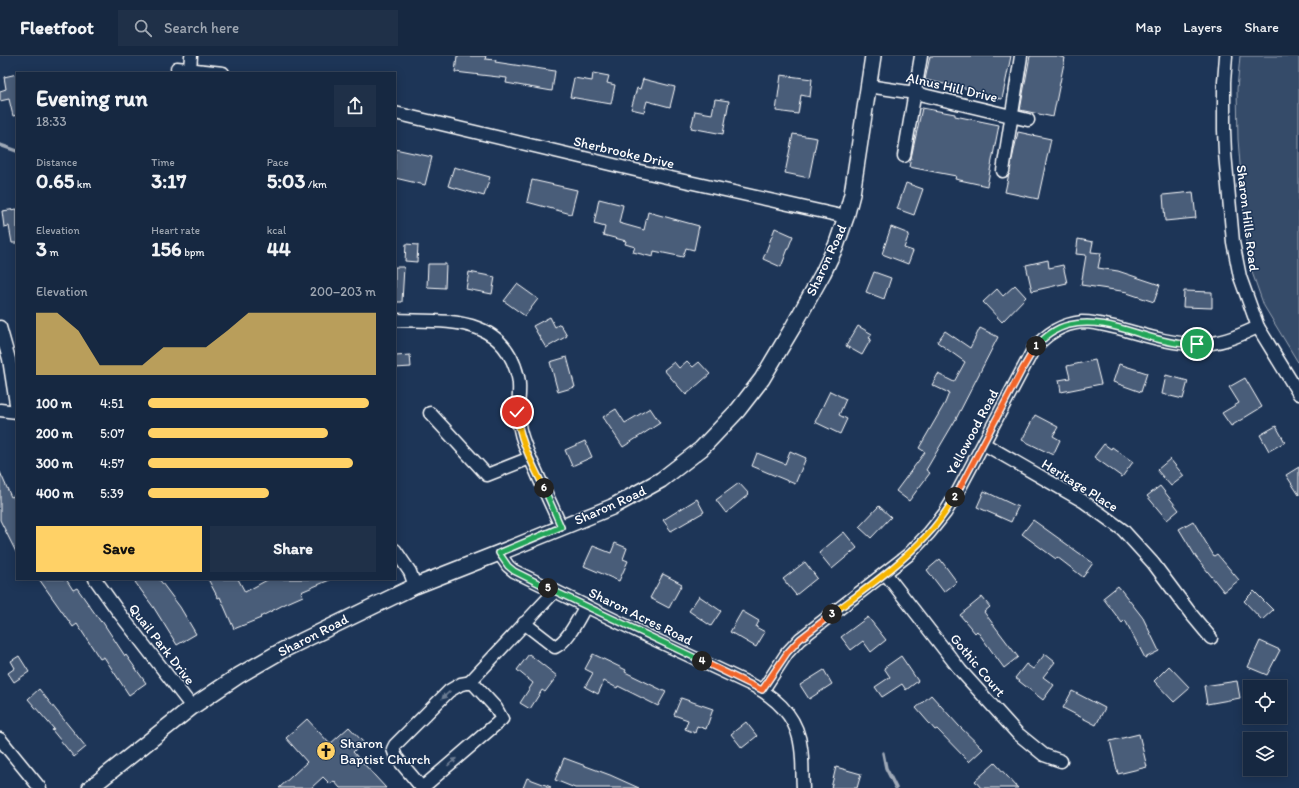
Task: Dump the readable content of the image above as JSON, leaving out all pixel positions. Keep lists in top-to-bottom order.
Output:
{
  "streets": {
    "main road": ["Sharon Road"],
    "street": [
      "Alnus Hill Drive",
      "Sherbrooke Drive",
      "Sharon Hills Road",
      "Yellowood Road",
      "Heritage Place",
      "Sharon Acres Road",
      "Quail Park Drive",
      "Gothic Court"
    ]
  },
  "crossings": [
    ["Alnus Hill Drive", "Sharon Road"],
    ["Sherbrooke Drive", "Sharon Road"],
    ["Sharon Hills Road", "Yellowood Road"],
    ["Sharon Road", "Sharon Acres Road"],
    ["Sharon Road", "Quail Park Drive"],
    ["Yellowood Road", "Heritage Place"],
    ["Yellowood Road", "Sharon Acres Road"],
    ["Yellowood Road", "Gothic Court"]
  ],
  "places": {
    "church": ["Sharon Baptist Church"]
  },
  "page": {
    "header": "Fleetfoot",
    "search": "Search here",
    "nav": ["Map", "Layers", "Share"],
    "heading": ["Evening run", "18:33"],
    "stats": [
      ["Distance", "0.65 km"],
      ["Time", "3:17"],
      ["Pace", "5:03 /km"],
      ["Elevation", "3 m"],
      ["Heart rate", "156 bpm"],
      ["kcal", "44"]
    ],
    "chart": ["Elevation", "200–203 m"],
    "pins": [
      "1",
      "6",
      "2",
      "5",
      "3",
      "4"
    ],
    "list": [
      {
        "name": "100 m",
        "note": "4:51"
      },
      {
        "name": "200 m",
        "note": "5:07"
      },
      {
        "name": "300 m",
        "note": "4:57"
      },
      {
        "name": "400 m",
        "note": "5:39"
      }
    ],
    "buttons": ["Save", "Share"]
  }
}
